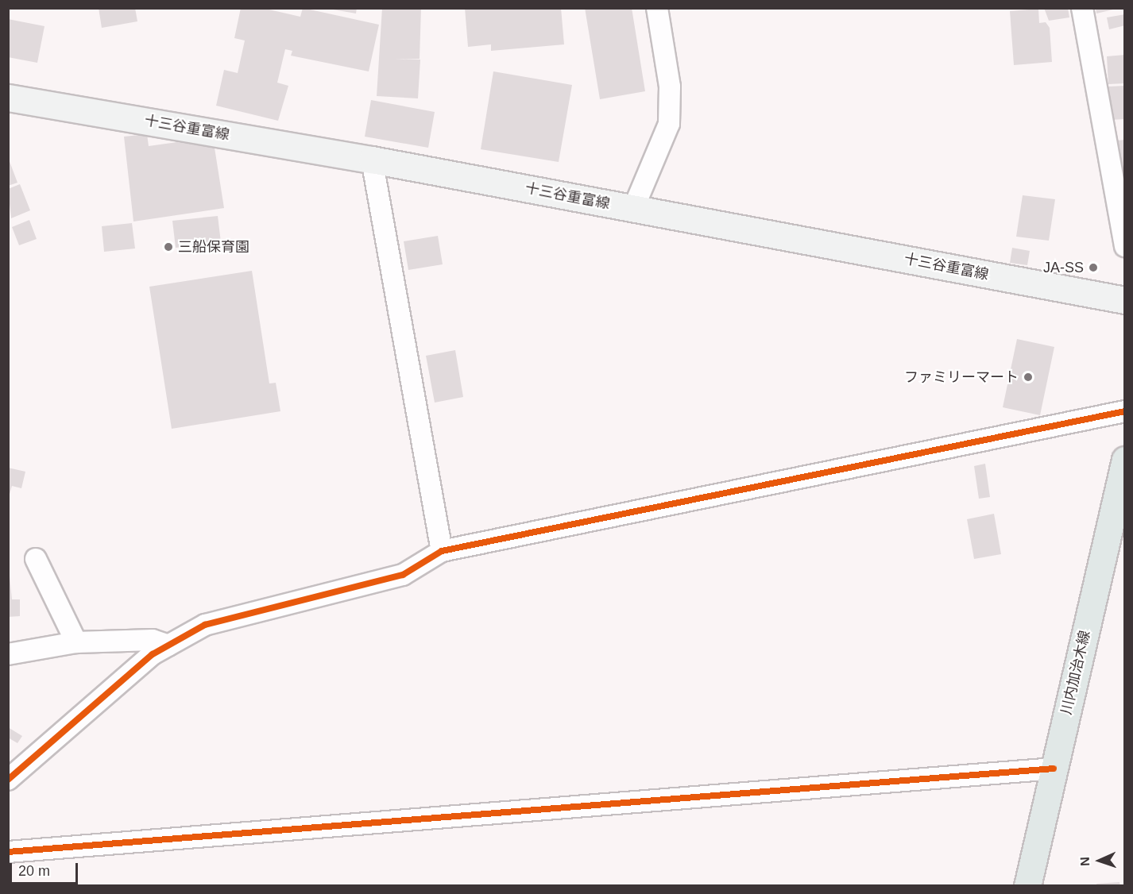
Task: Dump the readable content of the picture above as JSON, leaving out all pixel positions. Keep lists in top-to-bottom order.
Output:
{
  "streets": {
    "main road": ["十三谷重富線", "川内加治木線"]
  },
  "places": ["三船保育園", "JA-SS", "ファミリーマート"],
  "scale_bar": "20 m",
  "north": "left"
}
